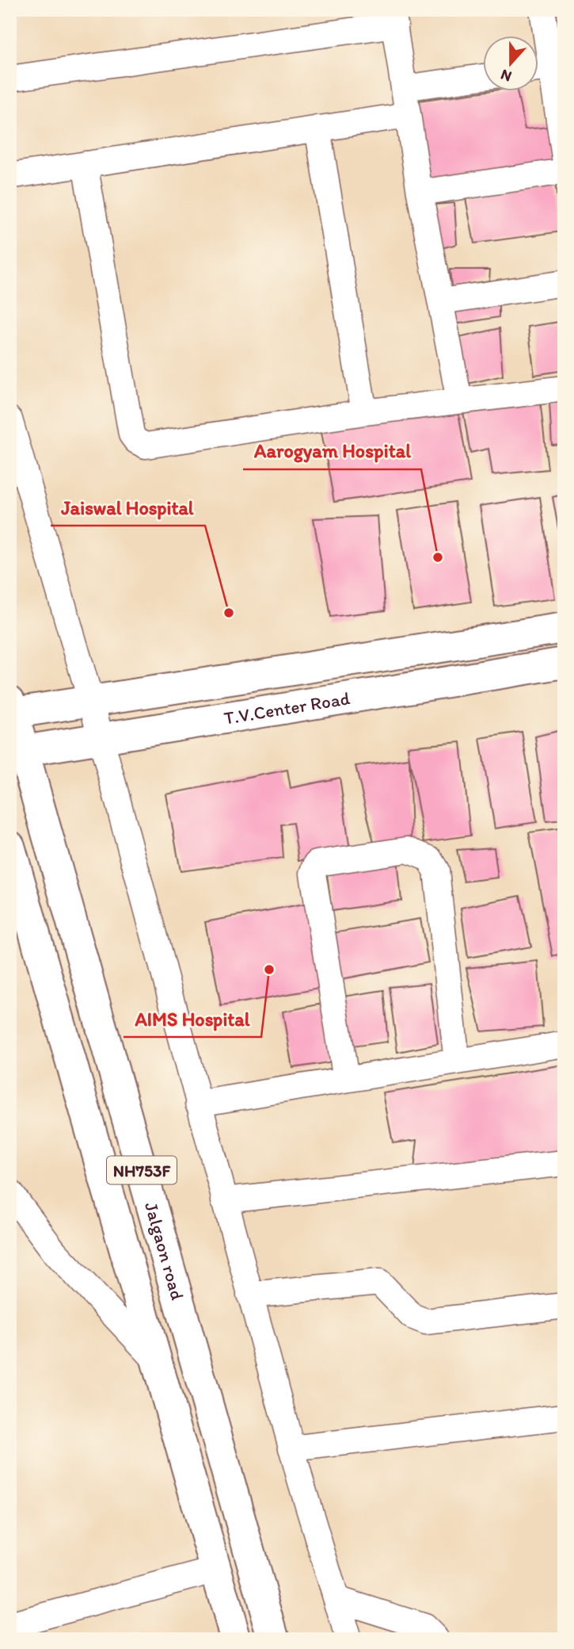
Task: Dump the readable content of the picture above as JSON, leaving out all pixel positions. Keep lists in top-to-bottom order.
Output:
{
  "streets": {
    "main road": ["T.V.Center Road", "NH753F", "Jalgaon road"]
  },
  "crossings": [
    ["T.V.Center Road", "Jalgaon road"]
  ],
  "places": ["Aarogyam Hospital", "Jaiswal Hospital", "AIMS Hospital"],
  "north": "bottom"
}
